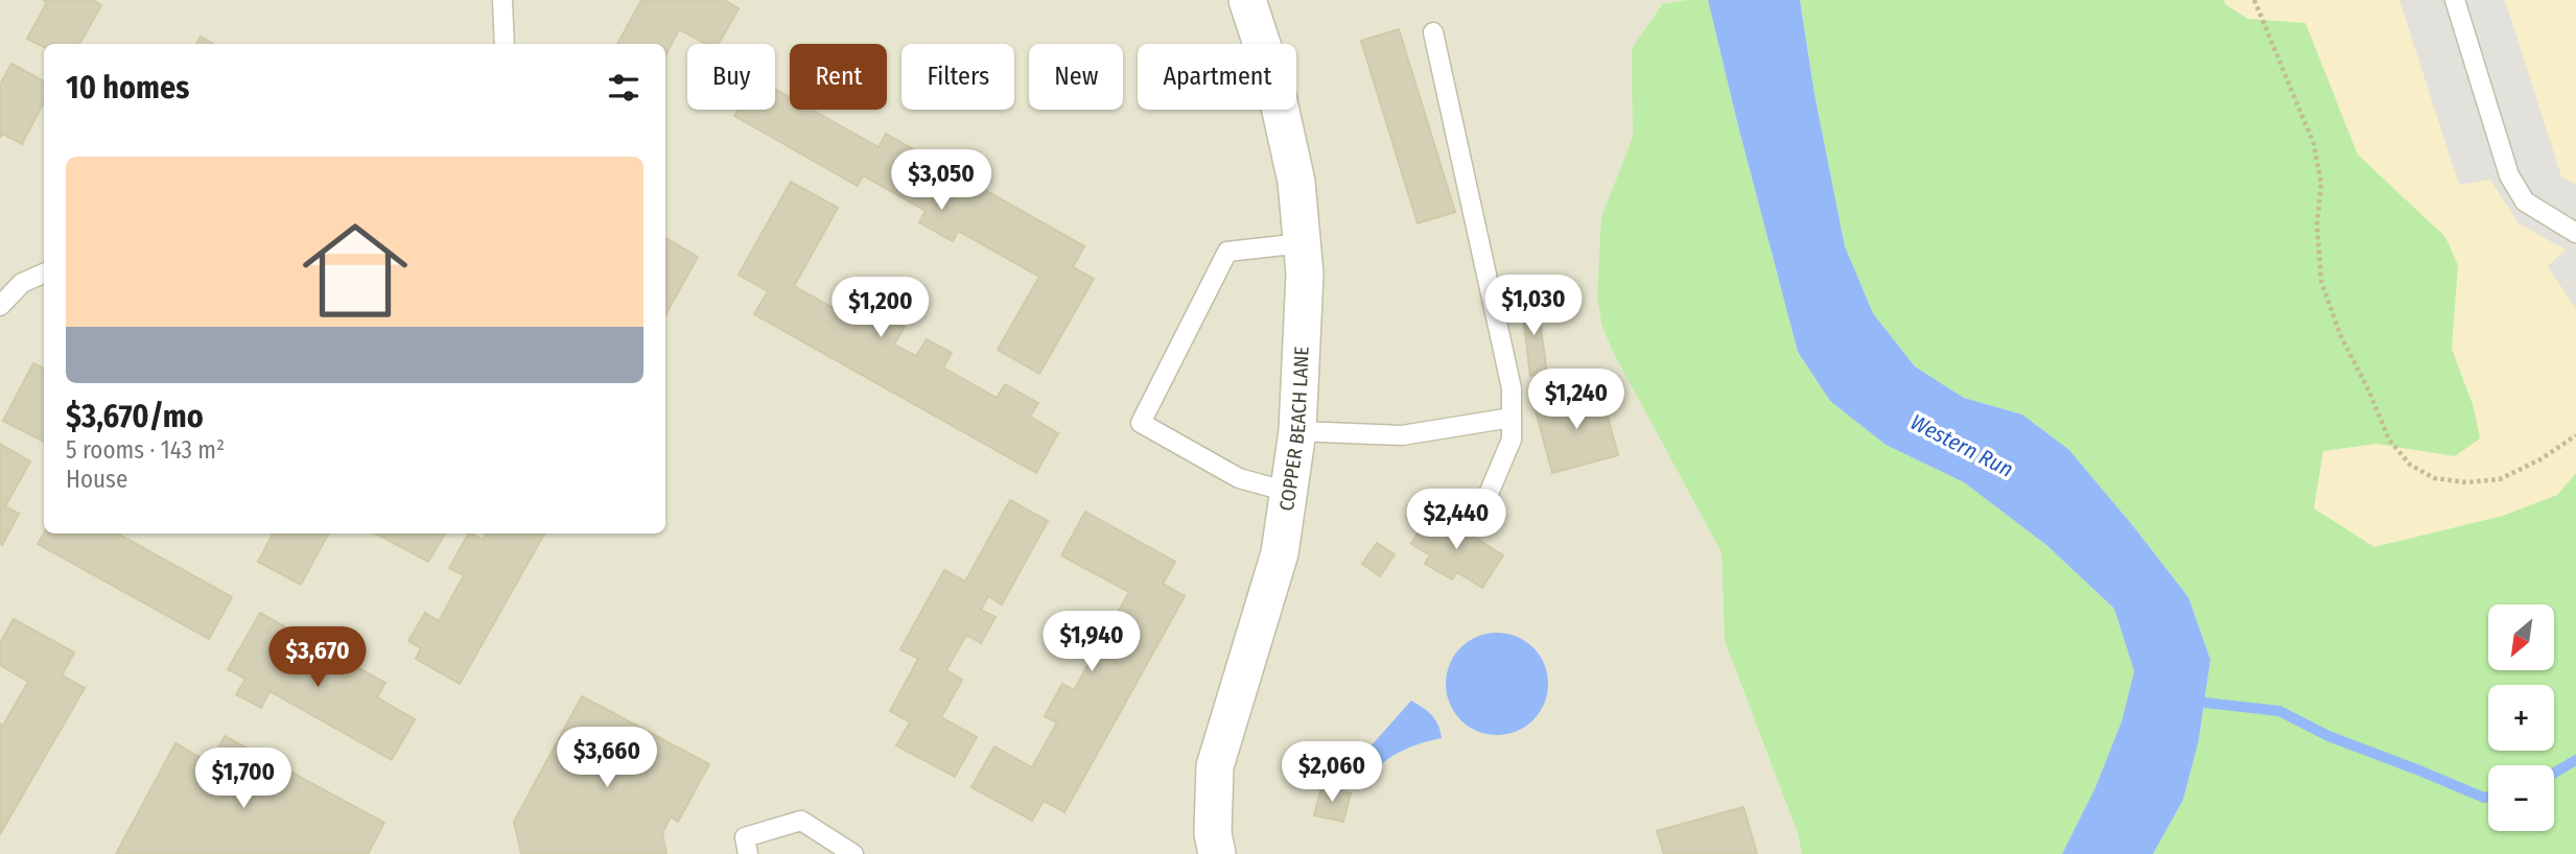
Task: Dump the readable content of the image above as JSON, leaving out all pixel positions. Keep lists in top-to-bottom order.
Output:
{
  "streets": {
    "street": ["COPPER BEACH LANE"]
  },
  "water": ["Western Run"],
  "north": "bottom left",
  "page": {
    "chip": [
      "Buy",
      "Rent",
      "Filters",
      "New",
      "Apartment"
    ],
    "heading": "10 homes",
    "list": [
      {
        "name": "$3,670/mo",
        "note": "5 rooms · 143 m² · House"
      }
    ],
    "price": [
      "$3,050",
      "$1,030",
      "$1,200",
      "$1,240",
      "$2,440",
      "$1,940",
      "$3,670",
      "$3,660",
      "$2,060",
      "$1,700"
    ],
    "map_buttons": ["+", "−"]
  }
}
